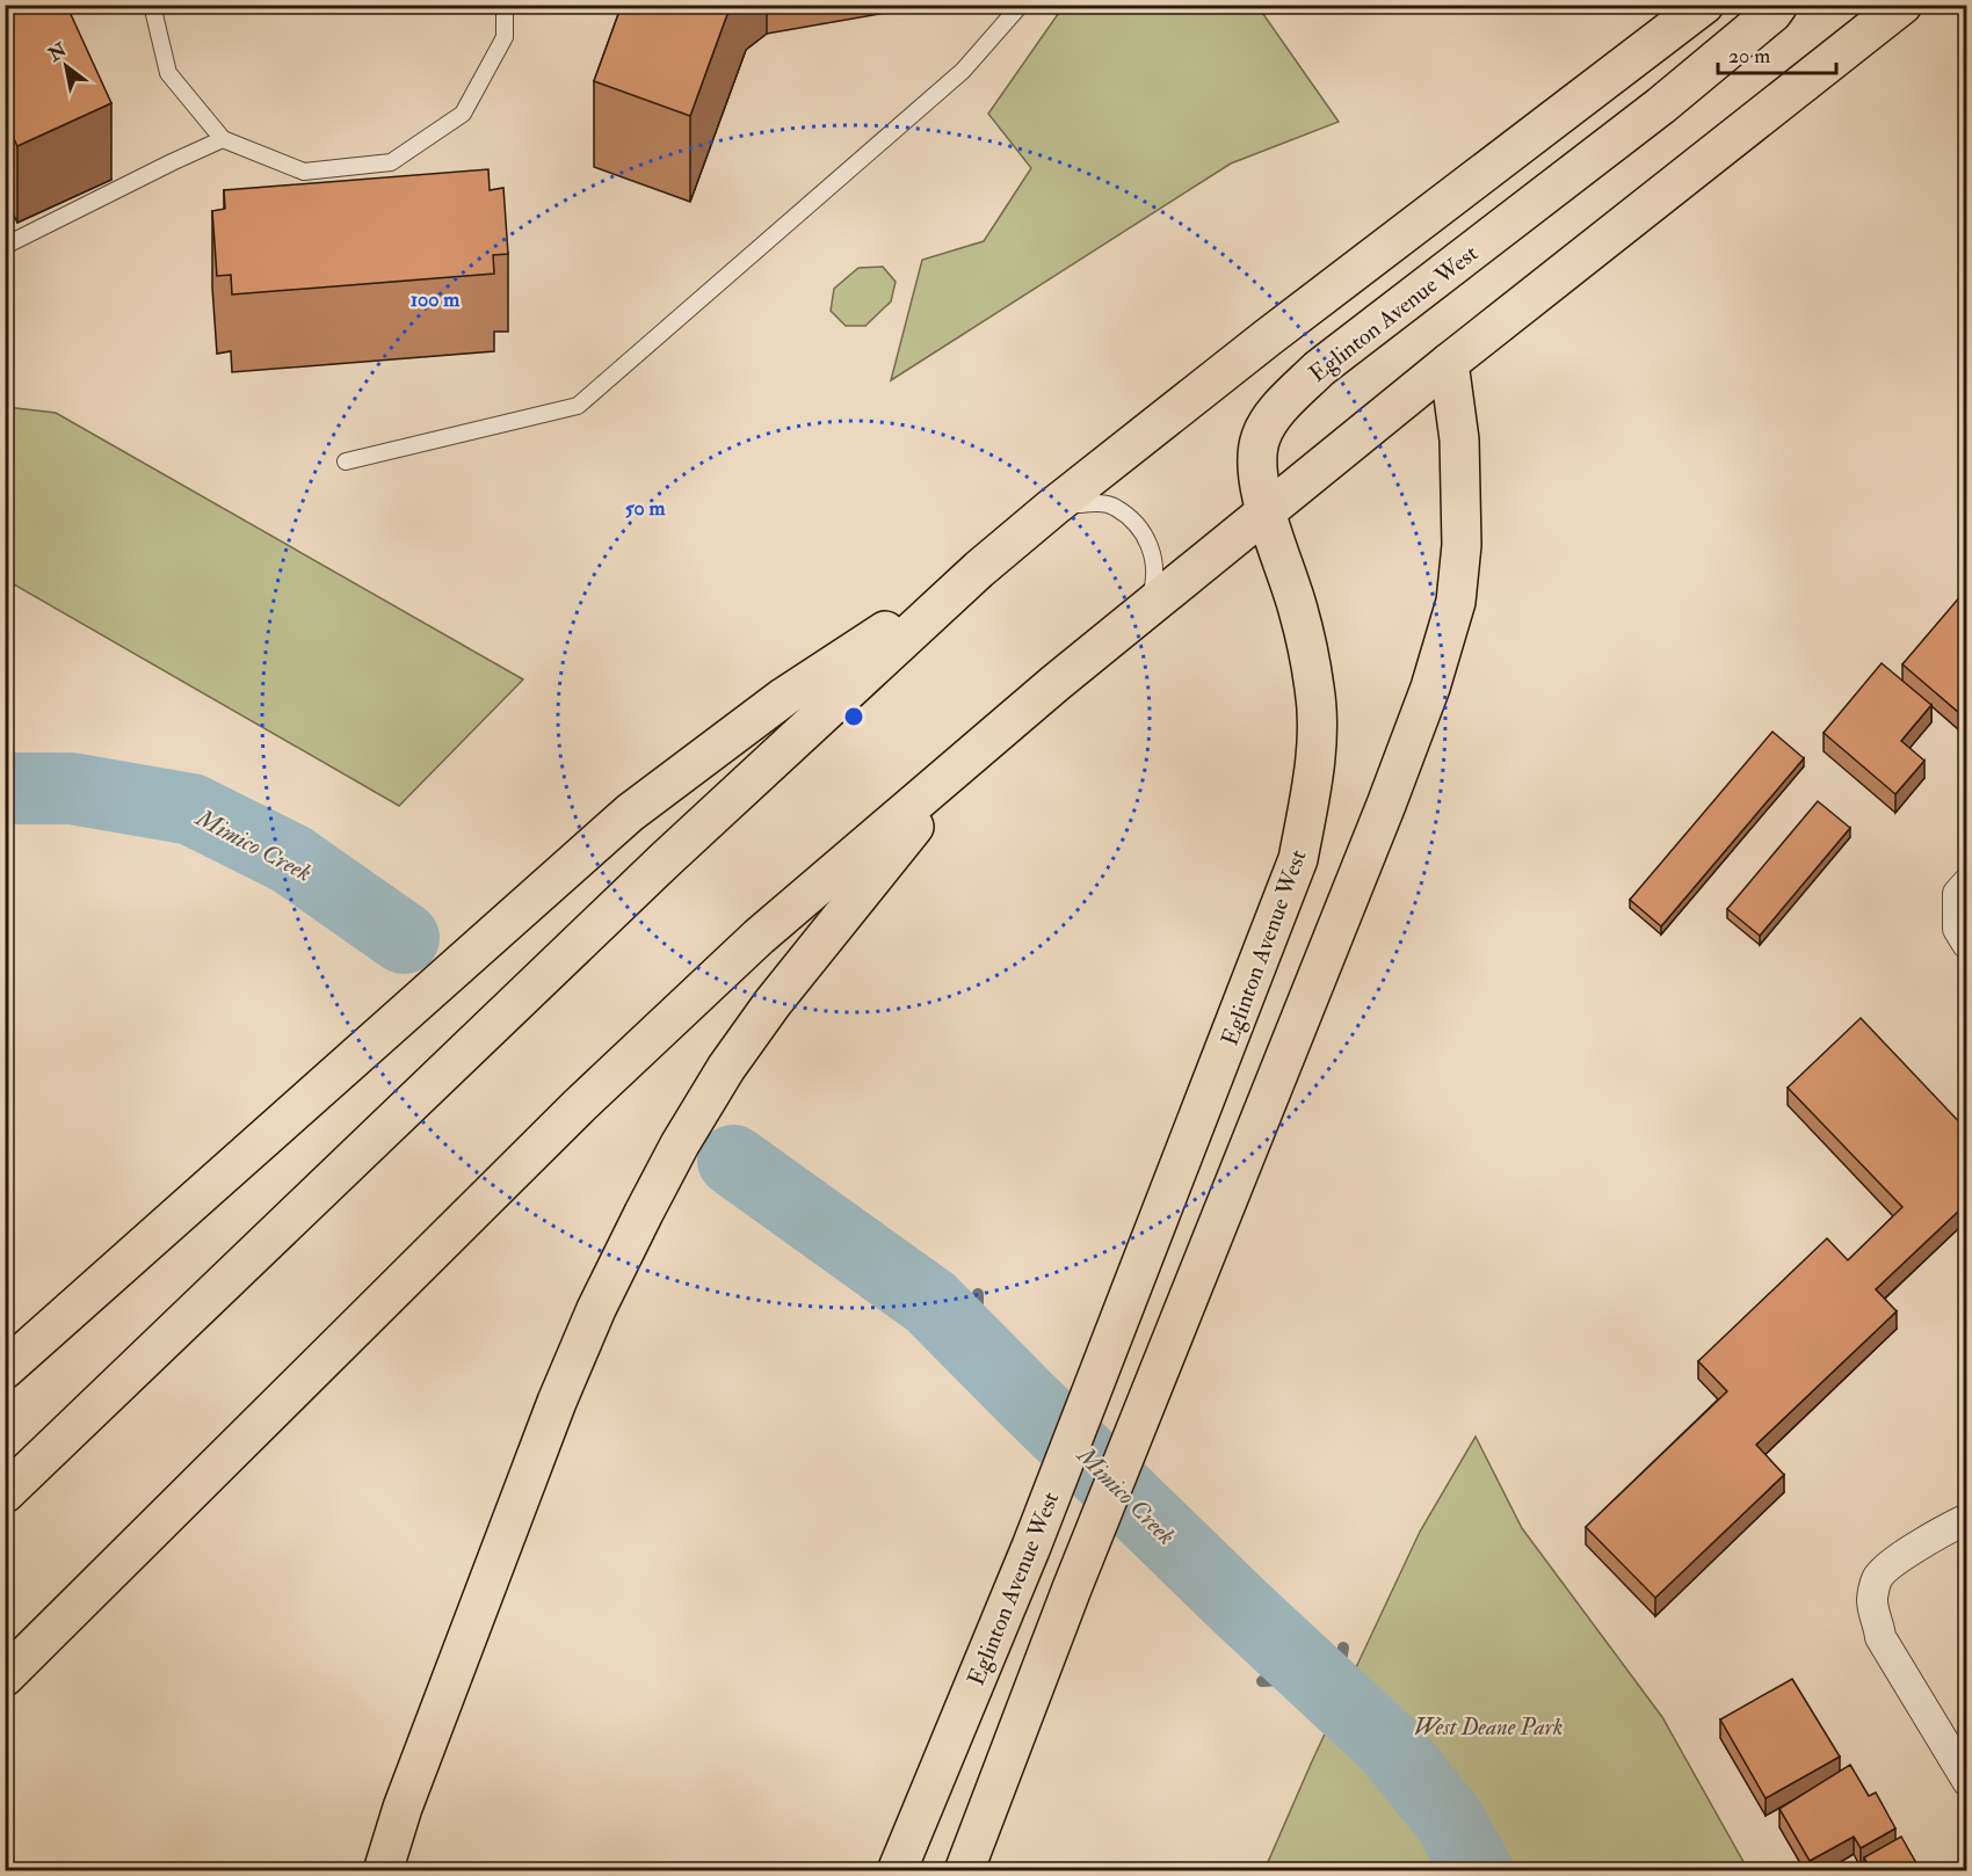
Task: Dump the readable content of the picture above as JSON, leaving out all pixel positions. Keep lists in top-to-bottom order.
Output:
{
  "streets": {
    "main road": ["Eglinton Avenue West"]
  },
  "water": ["Mimico Creek"],
  "parks": ["West Deane Park"],
  "scale_bar": "20 m",
  "north": "top left",
  "rings": ["100 m", "50 m"]
}
